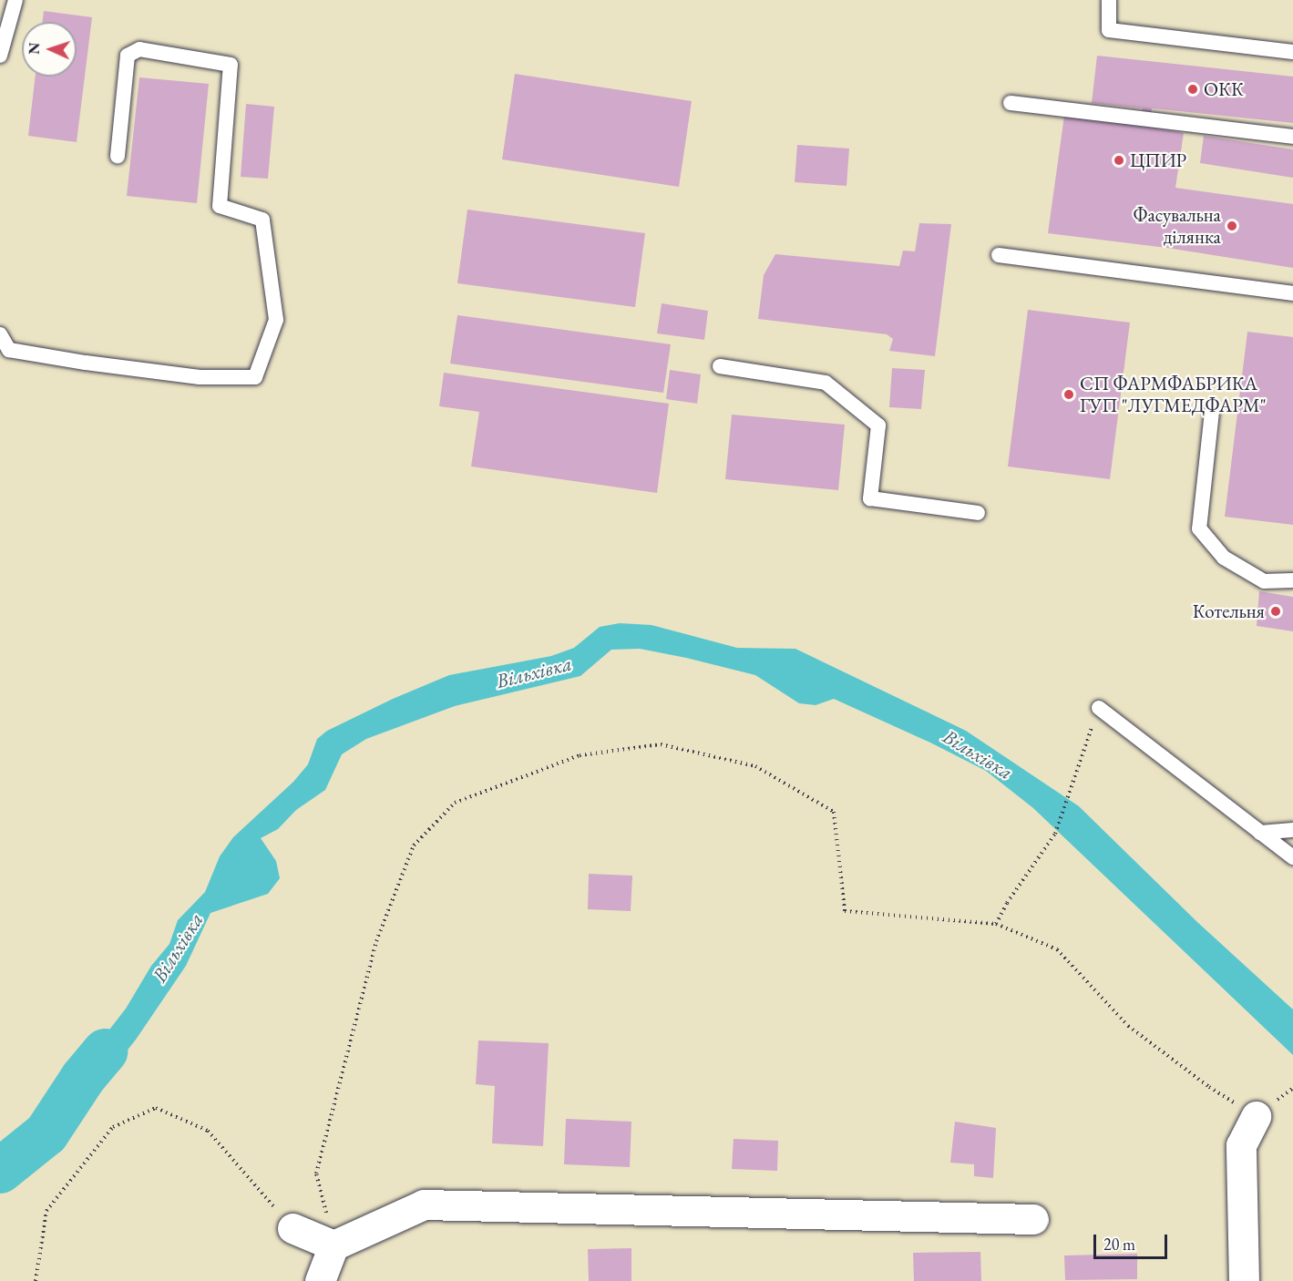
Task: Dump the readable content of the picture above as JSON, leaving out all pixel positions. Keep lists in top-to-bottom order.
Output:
{
  "water": ["Вільхівка"],
  "places": [
    "ОКК",
    "ЦПИР",
    "Фасувальна ділянка",
    "СП ФАРМФАБРИКА ГУП \"ЛУГМЕДФАРМ\"",
    "Котельня"
  ],
  "scale_bar": "20 m",
  "north": "left"
}
